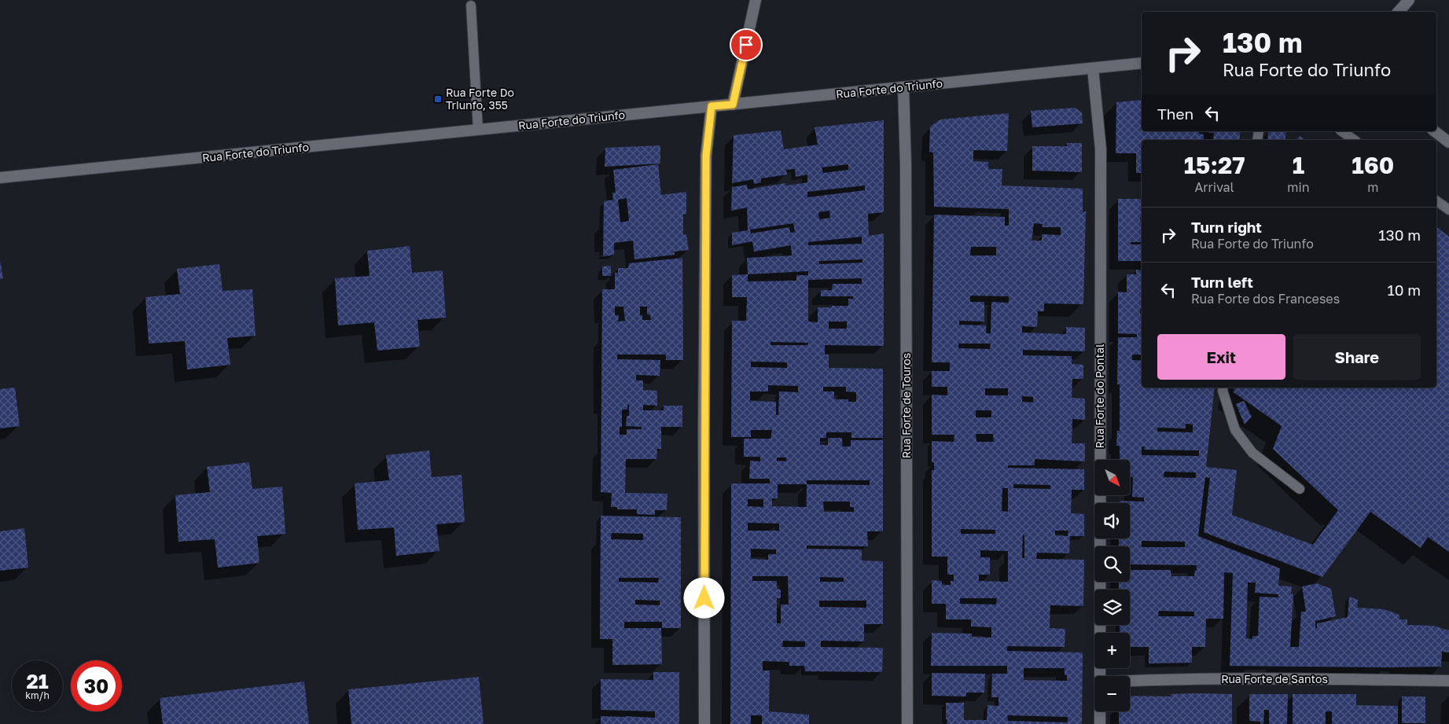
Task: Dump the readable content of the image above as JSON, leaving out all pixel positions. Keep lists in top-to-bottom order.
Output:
{
  "streets": {
    "street": [
      "Rua Forte do Triunfo",
      "Rua Forte do Pontal",
      "Rua Forte de Touros",
      "Rua Forte de Santos"
    ]
  },
  "crossings": [
    ["Rua Forte do Triunfo", "Rua Forte do Pontal"],
    ["Rua Forte do Triunfo", "Rua Forte de Touros"]
  ],
  "places": {
    "transit": ["Rua Forte Do Triunfo, 355"]
  },
  "north": "bottom right",
  "page": {
    "turn": ["130 m", "Rua Forte do Triunfo"],
    "then": "Then",
    "eta": [
      "15:27",
      "Arrival",
      "1",
      "min",
      "160",
      "m"
    ],
    "list": [
      {
        "name": "Turn right",
        "note": "Rua Forte do Triunfo",
        "value": "130 m"
      },
      {
        "name": "Turn left",
        "note": "Rua Forte dos Franceses",
        "value": "10 m"
      }
    ],
    "buttons": ["Exit", "Share"],
    "map_buttons": ["+", "−"],
    "speed": "21 km/h",
    "limit": "30"
  }
}
